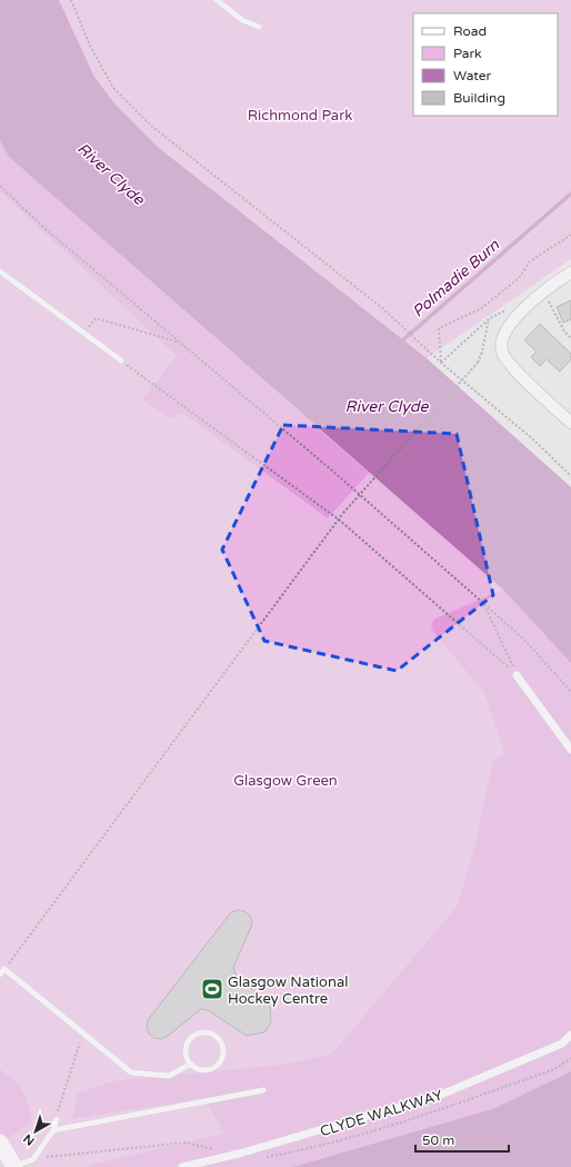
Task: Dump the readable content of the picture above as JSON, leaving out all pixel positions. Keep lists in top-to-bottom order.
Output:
{
  "streets": {
    "street": ["CLYDE WALKWAY"]
  },
  "water": ["River Clyde", "Polmadie Burn"],
  "parks": ["Richmond Park", "Glasgow Green"],
  "places": {
    "sports": ["Glasgow National Hockey Centre"]
  },
  "legend": [
    "Road",
    "Park",
    "Water",
    "Building"
  ],
  "scale_bar": "50 m",
  "north": "bottom left"
}
